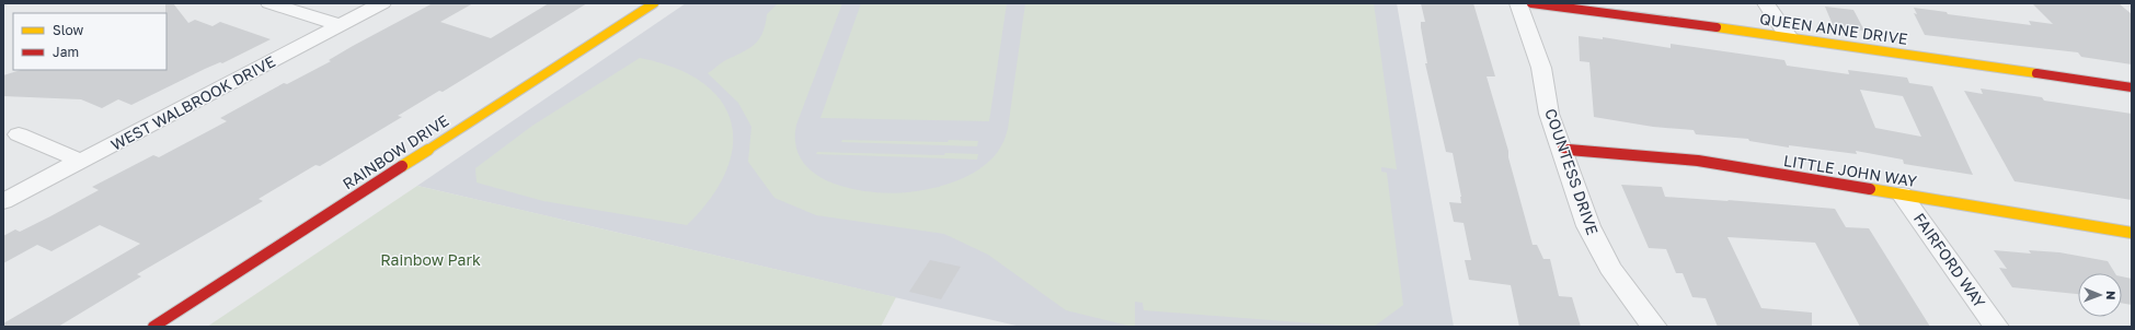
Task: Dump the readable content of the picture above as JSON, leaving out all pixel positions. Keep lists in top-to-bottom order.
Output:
{
  "streets": {
    "street": [
      "QUEEN ANNE DRIVE",
      "WEST WALBROOK DRIVE",
      "RAINBOW DRIVE",
      "LITTLE JOHN WAY",
      "COUNTESS DRIVE",
      "FAIRFORD WAY"
    ]
  },
  "crossings": [
    ["LITTLE JOHN WAY", "COUNTESS DRIVE"],
    ["LITTLE JOHN WAY", "FAIRFORD WAY"]
  ],
  "parks": ["Rainbow Park"],
  "legend": ["Slow", "Jam"],
  "north": "right"
}
